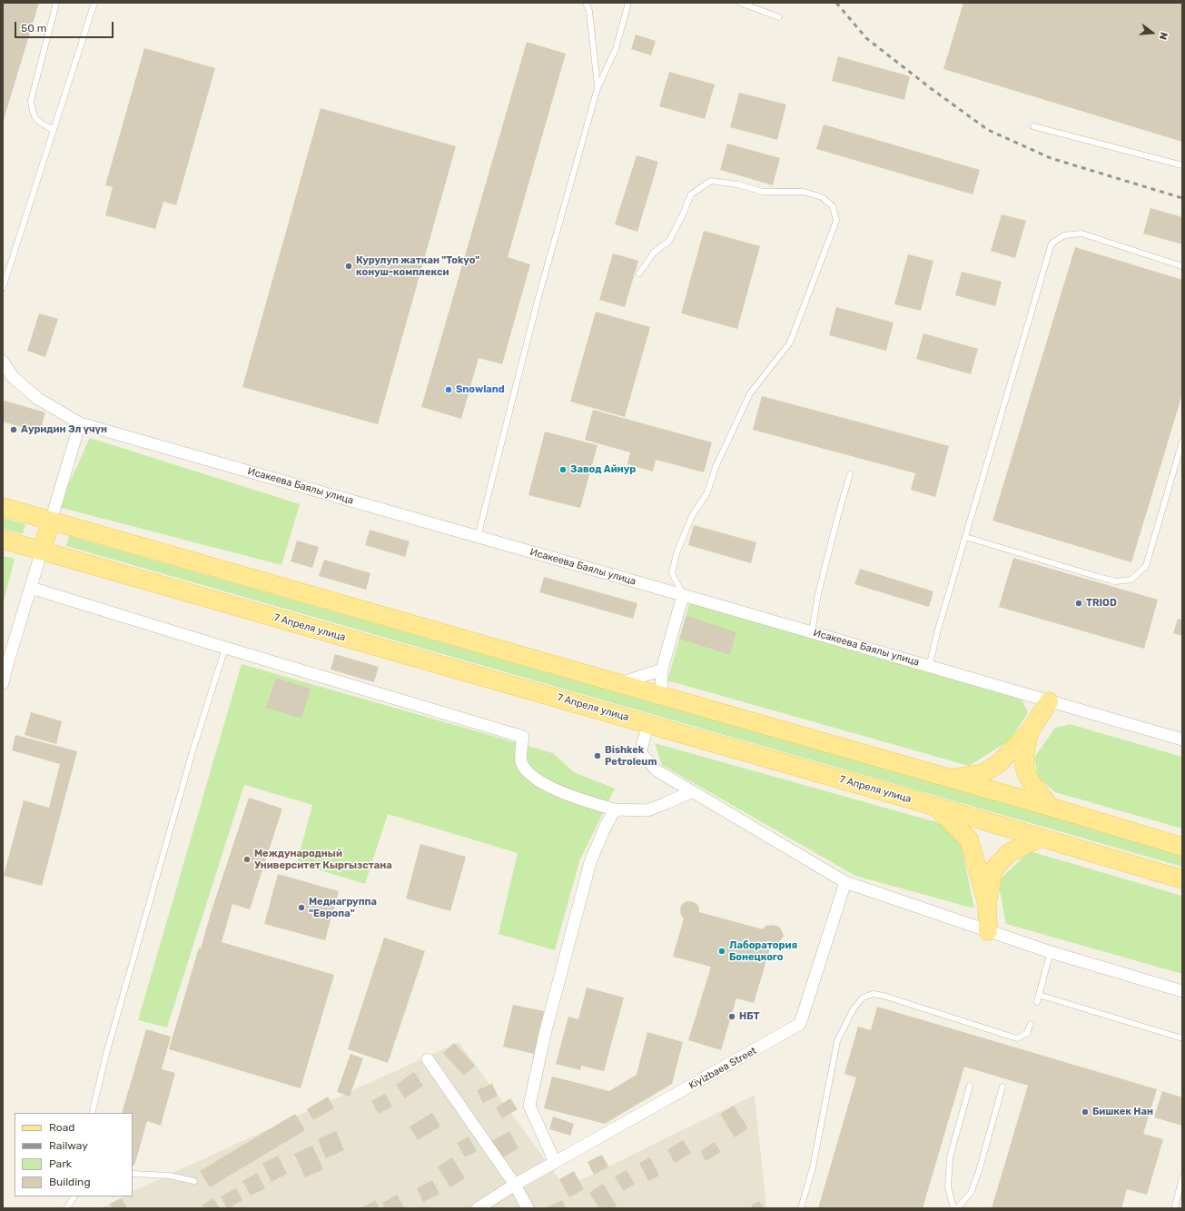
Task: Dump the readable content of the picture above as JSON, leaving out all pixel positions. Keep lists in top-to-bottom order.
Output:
{
  "streets": {
    "main road": ["7 Апреля улица"],
    "street": ["Исакеева Баялы улица", "Kiyizbaea Street"]
  },
  "places": [
    "Курулуп жаткан \"Tokyo\" конуш-комплекси",
    "Snowland",
    "Ауридин Эл үчүн",
    "Завод Айнур",
    "TRIOD",
    "Bishkek Petroleum",
    "Международный Университет Кыргызстана",
    "Медиагруппа \"Европа\"",
    "Лаборатория Бонецкого",
    "НБТ",
    "Бишкек Нан"
  ],
  "legend": [
    "Road",
    "Railway",
    "Park",
    "Building"
  ],
  "scale_bar": "50 m",
  "north": "right"
}
